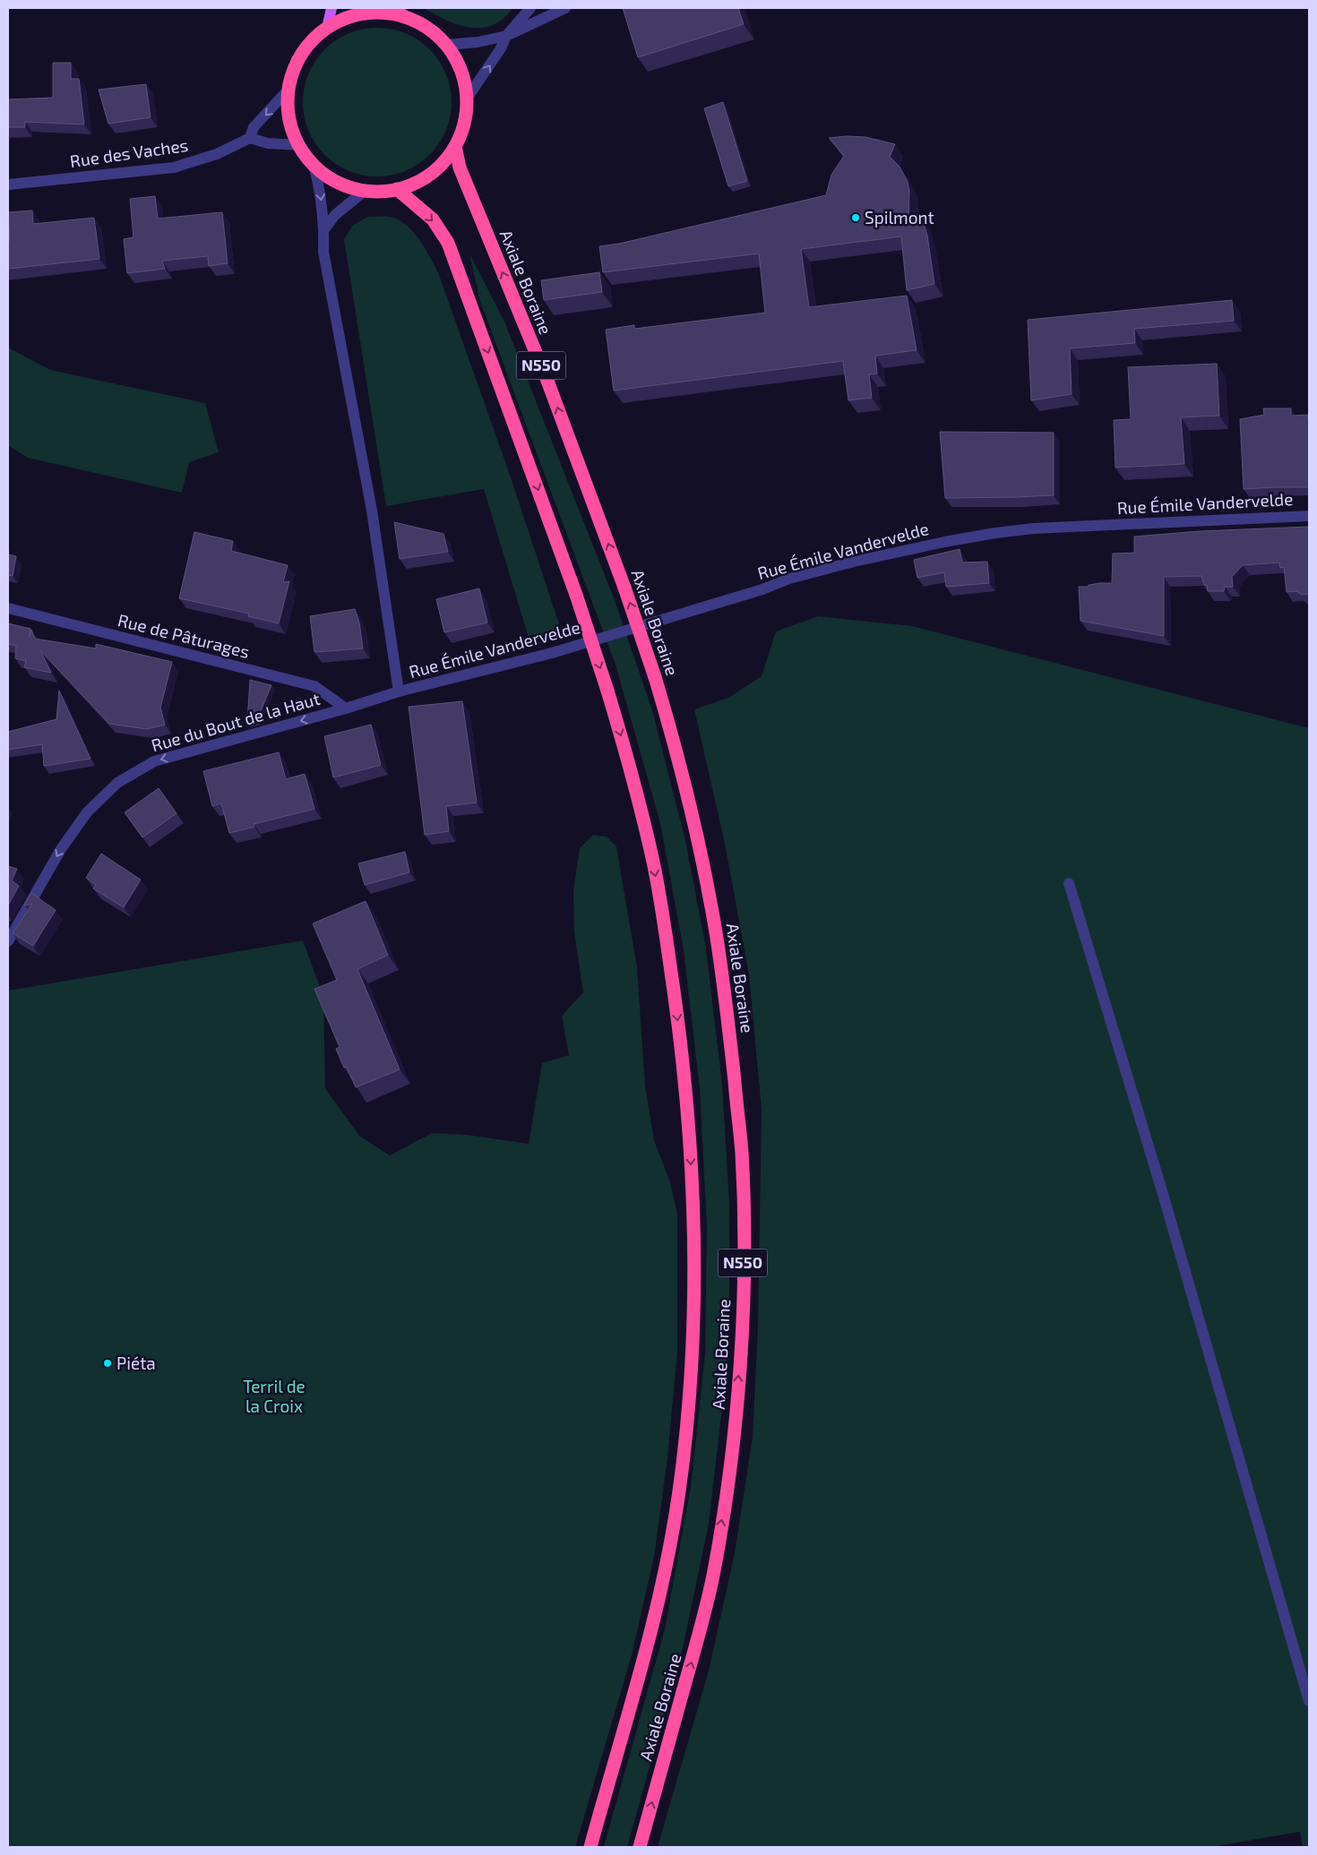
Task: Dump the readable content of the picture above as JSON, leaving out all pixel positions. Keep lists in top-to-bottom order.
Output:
{
  "streets": {
    "highway": ["Axiale Boraine", "N550"],
    "street": [
      "Rue des Vaches",
      "Rue Émile Vandervelde",
      "Rue de Pâturages",
      "Rue du Bout de la Haut"
    ]
  },
  "crossings": [
    ["Rue Émile Vandervelde", "Rue du Bout de la Haut"],
    ["Rue de Pâturages", "Rue du Bout de la Haut"]
  ],
  "one_way": ["Rue du Bout de la Haut"],
  "parks": ["Terril de la Croix"],
  "places": ["Spilmont", "Piéta"]
}
